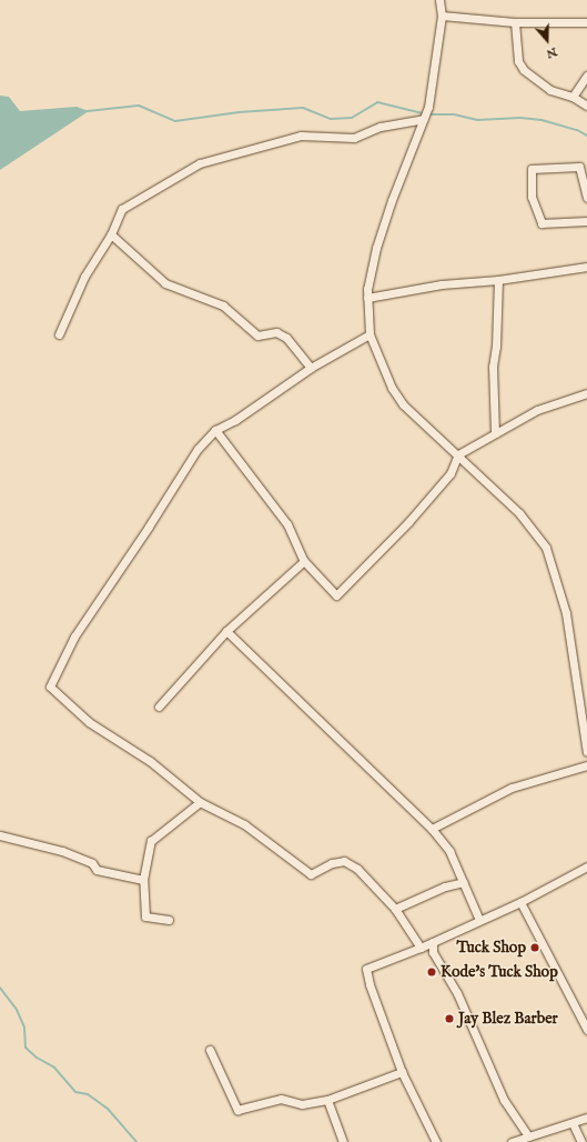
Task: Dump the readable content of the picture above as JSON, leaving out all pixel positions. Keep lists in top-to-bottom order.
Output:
{
  "places": ["Tuck Shop", "Kode's Tuck Shop", "Jay Blez Barber"],
  "north": "bottom"
}
